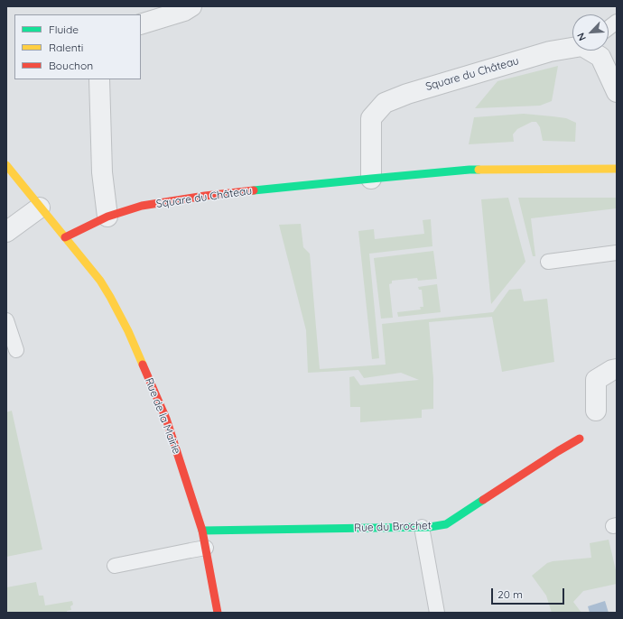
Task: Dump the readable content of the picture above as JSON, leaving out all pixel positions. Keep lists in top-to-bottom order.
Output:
{
  "streets": {
    "street": ["Square du Château", "Rue de la Mairie", "Rue du Brochet"]
  },
  "crossings": [
    ["Square du Château", "Rue de la Mairie"],
    ["Rue de la Mairie", "Rue du Brochet"]
  ],
  "legend": ["Fluide", "Ralenti", "Bouchon"],
  "scale_bar": "20 m",
  "north": "bottom left"
}
